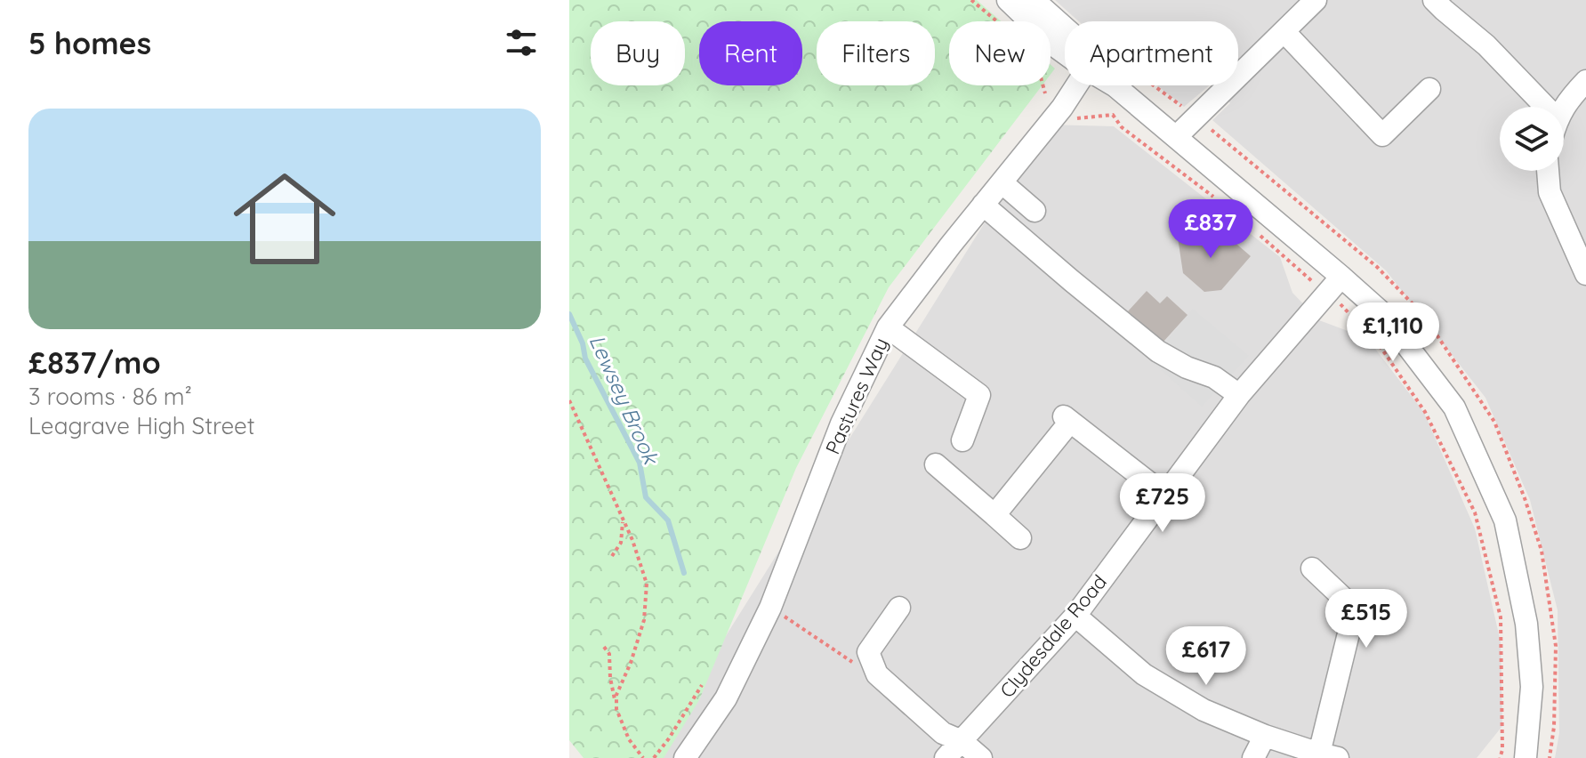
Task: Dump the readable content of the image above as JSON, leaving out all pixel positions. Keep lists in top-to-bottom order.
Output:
{
  "streets": {
    "street": ["Pastures Way", "Clydesdale Road"]
  },
  "water": ["Lewsey Brook"],
  "page": {
    "heading": "5 homes",
    "chip": [
      "Buy",
      "Rent",
      "Filters",
      "New",
      "Apartment"
    ],
    "list": [
      {
        "name": "£837/mo",
        "note": "3 rooms · 86 m² · Leagrave High Street"
      }
    ],
    "price": [
      "£837",
      "£1,110",
      "£725",
      "£515",
      "£617"
    ]
  }
}
